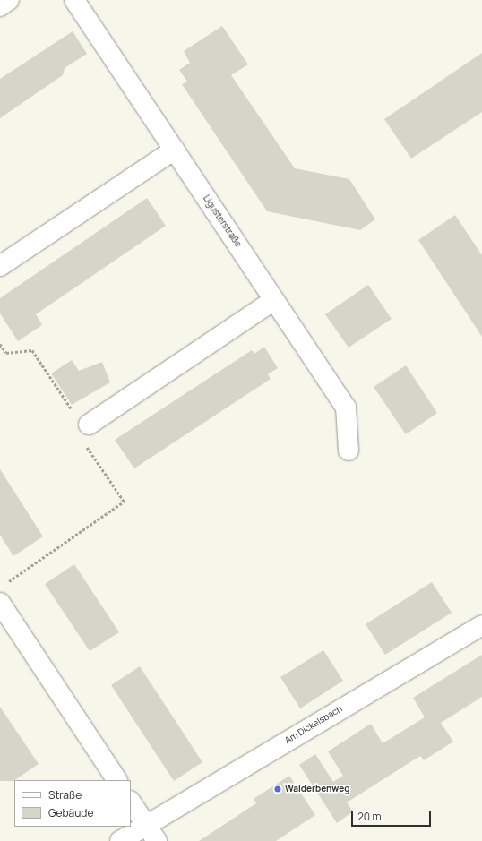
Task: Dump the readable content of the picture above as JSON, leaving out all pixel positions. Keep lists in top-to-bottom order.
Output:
{
  "streets": {
    "street": ["Ligusterstraße", "Am Dickelsbach"]
  },
  "places": ["Walderbenweg"],
  "legend": ["Straße", "Gebäude"],
  "scale_bar": "20 m"
}
